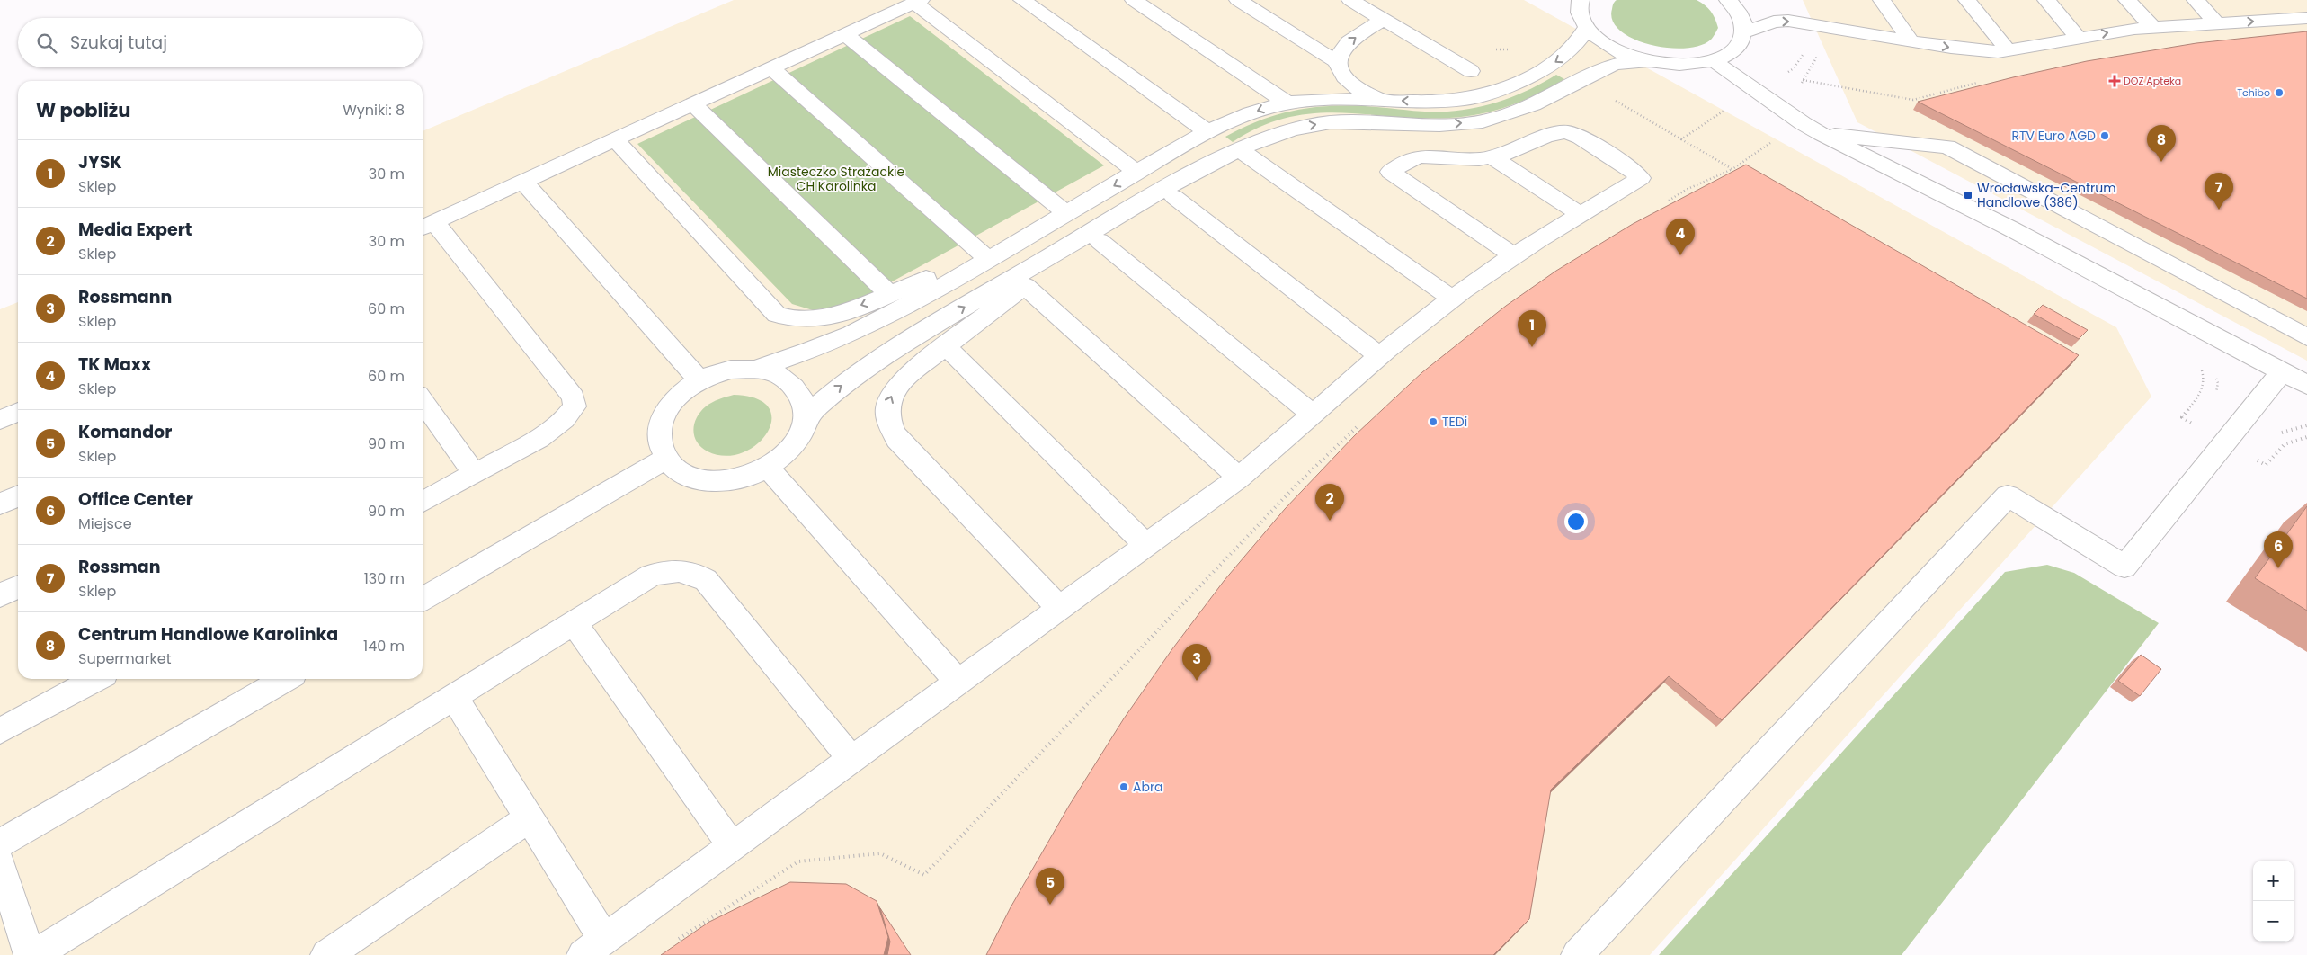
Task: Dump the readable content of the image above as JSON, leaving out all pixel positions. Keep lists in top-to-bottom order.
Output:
{
  "parks": ["Miasteczko Strażackie CH Karolinka"],
  "places": {
    "health": ["DOZ Apteka"],
    "other": [
      "Tchibo",
      "RTV Euro AGD",
      "TEDi",
      "Abra"
    ],
    "transit": ["Wrocławska-Centrum Handlowe (386)"]
  },
  "page": {
    "search": "Szukaj tutaj",
    "heading": ["W pobliżu", "Wyniki: 8"],
    "pins": [
      "8",
      "7",
      "4",
      "1",
      "2",
      "6",
      "3",
      "5"
    ],
    "list": [
      {
        "mark": "1",
        "name": "JYSK",
        "note": "Sklep",
        "value": "30 m"
      },
      {
        "mark": "2",
        "name": "Media Expert",
        "note": "Sklep",
        "value": "30 m"
      },
      {
        "mark": "3",
        "name": "Rossmann",
        "note": "Sklep",
        "value": "60 m"
      },
      {
        "mark": "4",
        "name": "TK Maxx",
        "note": "Sklep",
        "value": "60 m"
      },
      {
        "mark": "5",
        "name": "Komandor",
        "note": "Sklep",
        "value": "90 m"
      },
      {
        "mark": "6",
        "name": "Office Center",
        "note": "Miejsce",
        "value": "90 m"
      },
      {
        "mark": "7",
        "name": "Rossman",
        "note": "Sklep",
        "value": "130 m"
      },
      {
        "mark": "8",
        "name": "Centrum Handlowe Karolinka",
        "note": "Supermarket",
        "value": "140 m"
      }
    ],
    "map_buttons": ["+", "−"]
  }
}
